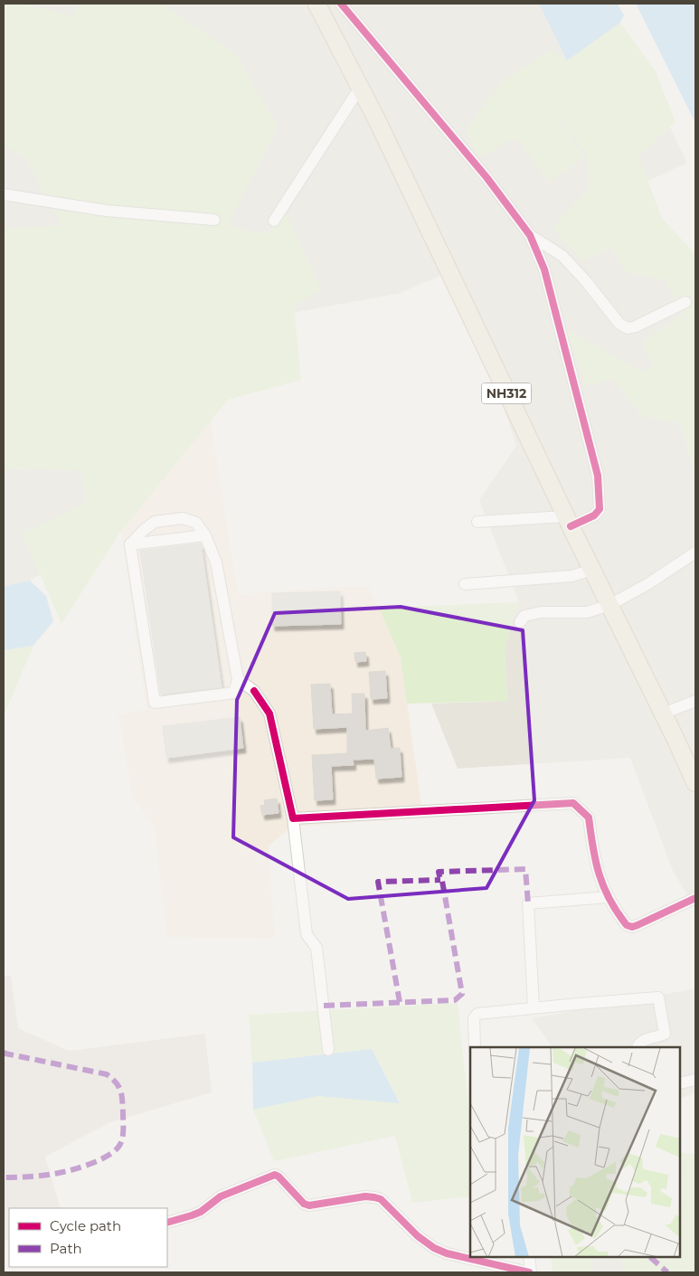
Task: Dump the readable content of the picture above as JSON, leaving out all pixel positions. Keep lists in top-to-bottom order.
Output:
{
  "streets": {
    "highway": ["NH312"]
  },
  "legend": ["Cycle path", "Path"]
}
